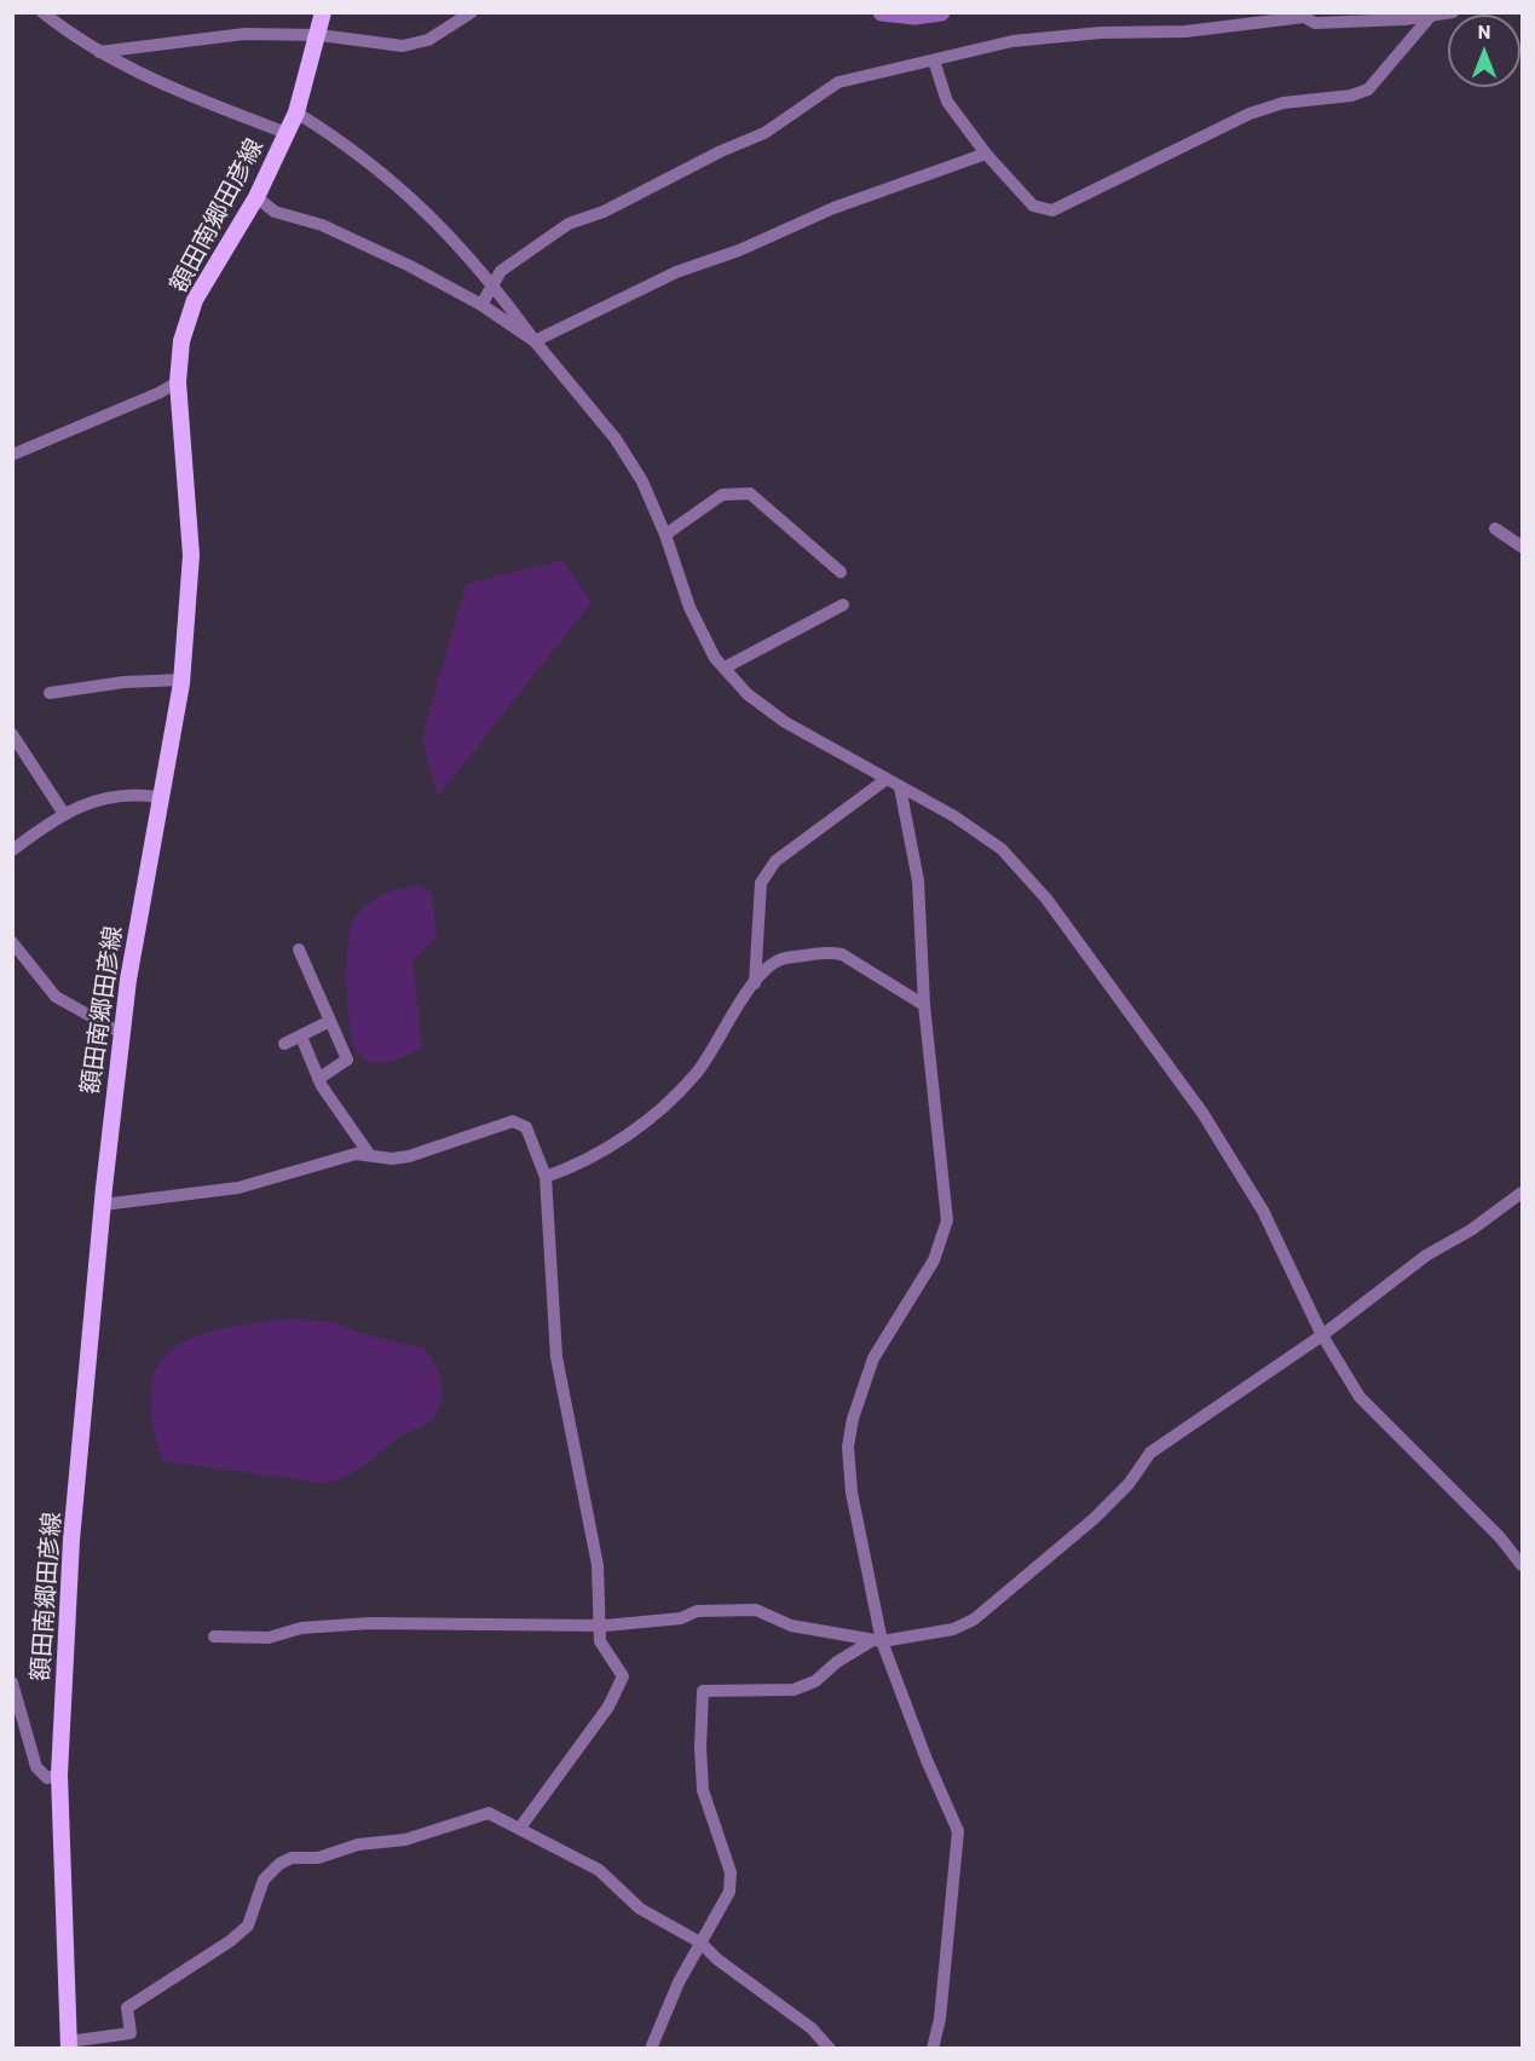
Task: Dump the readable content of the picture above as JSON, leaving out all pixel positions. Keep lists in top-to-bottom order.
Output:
{
  "streets": {
    "main road": ["額田南郷田彦線"]
  },
  "north": "top"
}
